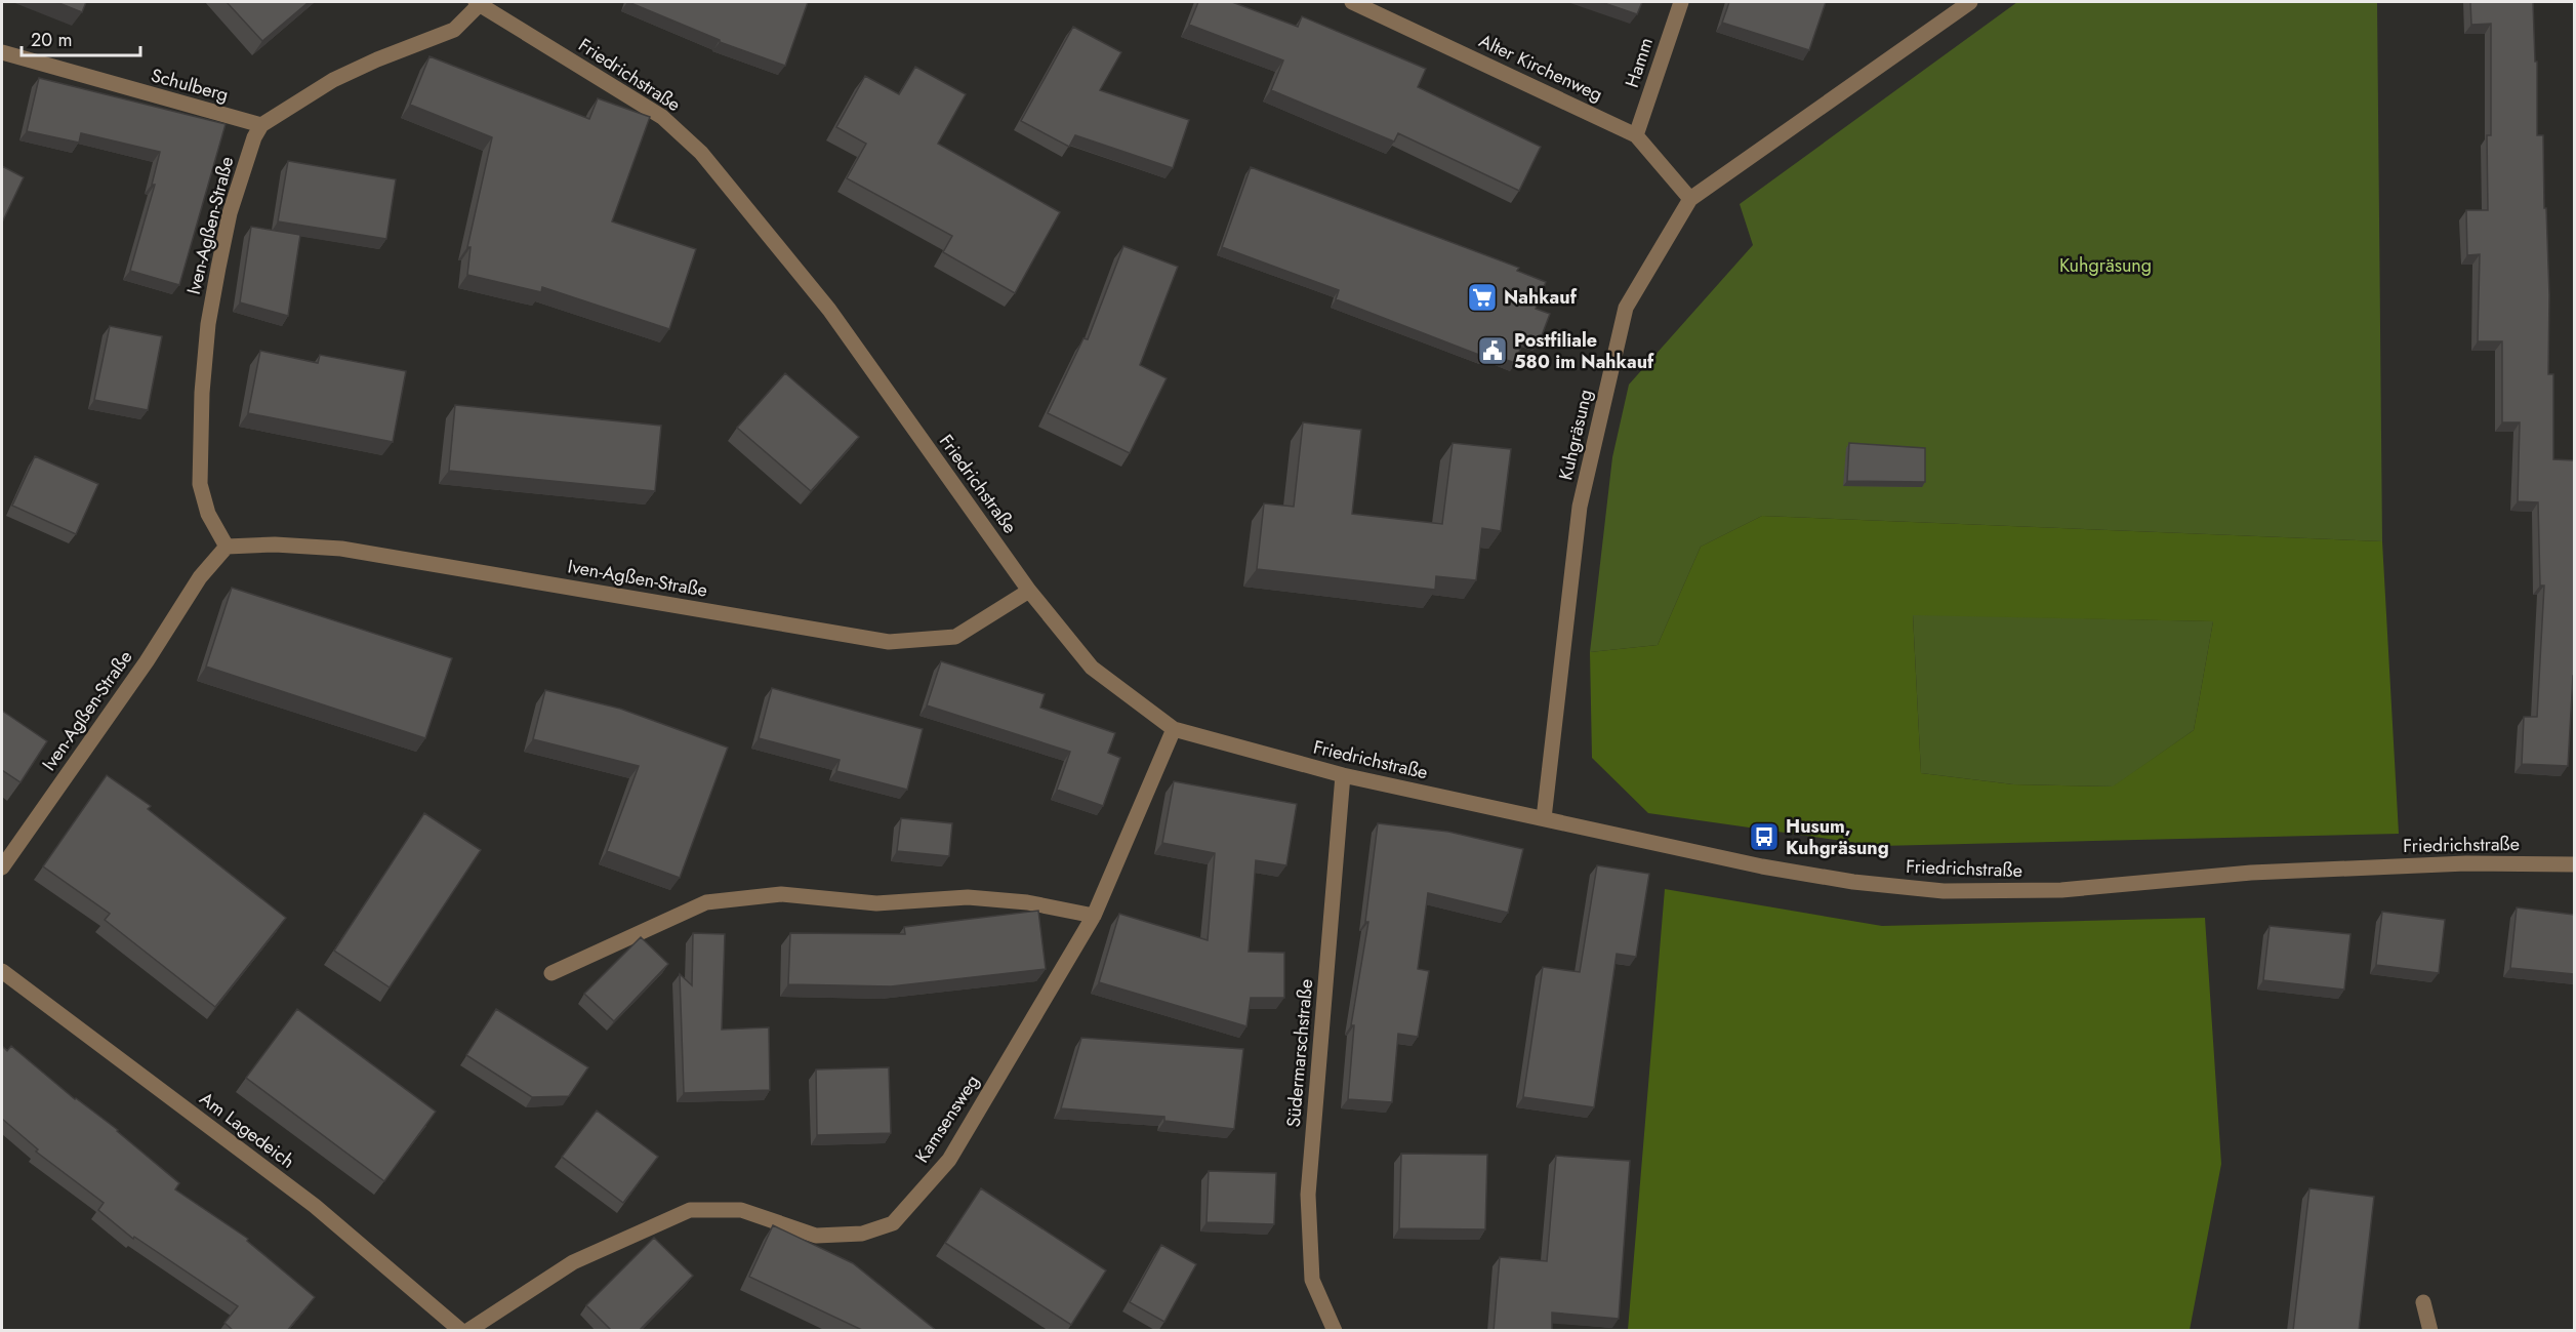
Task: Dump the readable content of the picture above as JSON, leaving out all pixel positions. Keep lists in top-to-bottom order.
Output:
{
  "streets": {
    "street": [
      "Hamm",
      "Alter Kirchenweg",
      "Friedrichstraße",
      "Schulberg",
      "Iven-Agßen-Straße",
      "Kuhgräsung",
      "Südermarschstraße",
      "Kamsensweg",
      "Am Lagedeich"
    ]
  },
  "crossings": [
    ["Hamm", "Alter Kirchenweg"],
    ["Alter Kirchenweg", "Kuhgräsung"],
    ["Friedrichstraße", "Iven-Agßen-Straße"],
    ["Friedrichstraße", "Kuhgräsung"],
    ["Friedrichstraße", "Südermarschstraße"],
    ["Friedrichstraße", "Kamsensweg"],
    ["Schulberg", "Iven-Agßen-Straße"]
  ],
  "parks": ["Kuhgräsung"],
  "places": {
    "supermarket": ["Nahkauf"],
    "public building": ["Postfiliale 580 im Nahkauf"],
    "bus stop": ["Husum, Kuhgräsung"]
  },
  "scale_bar": "20 m"
}
